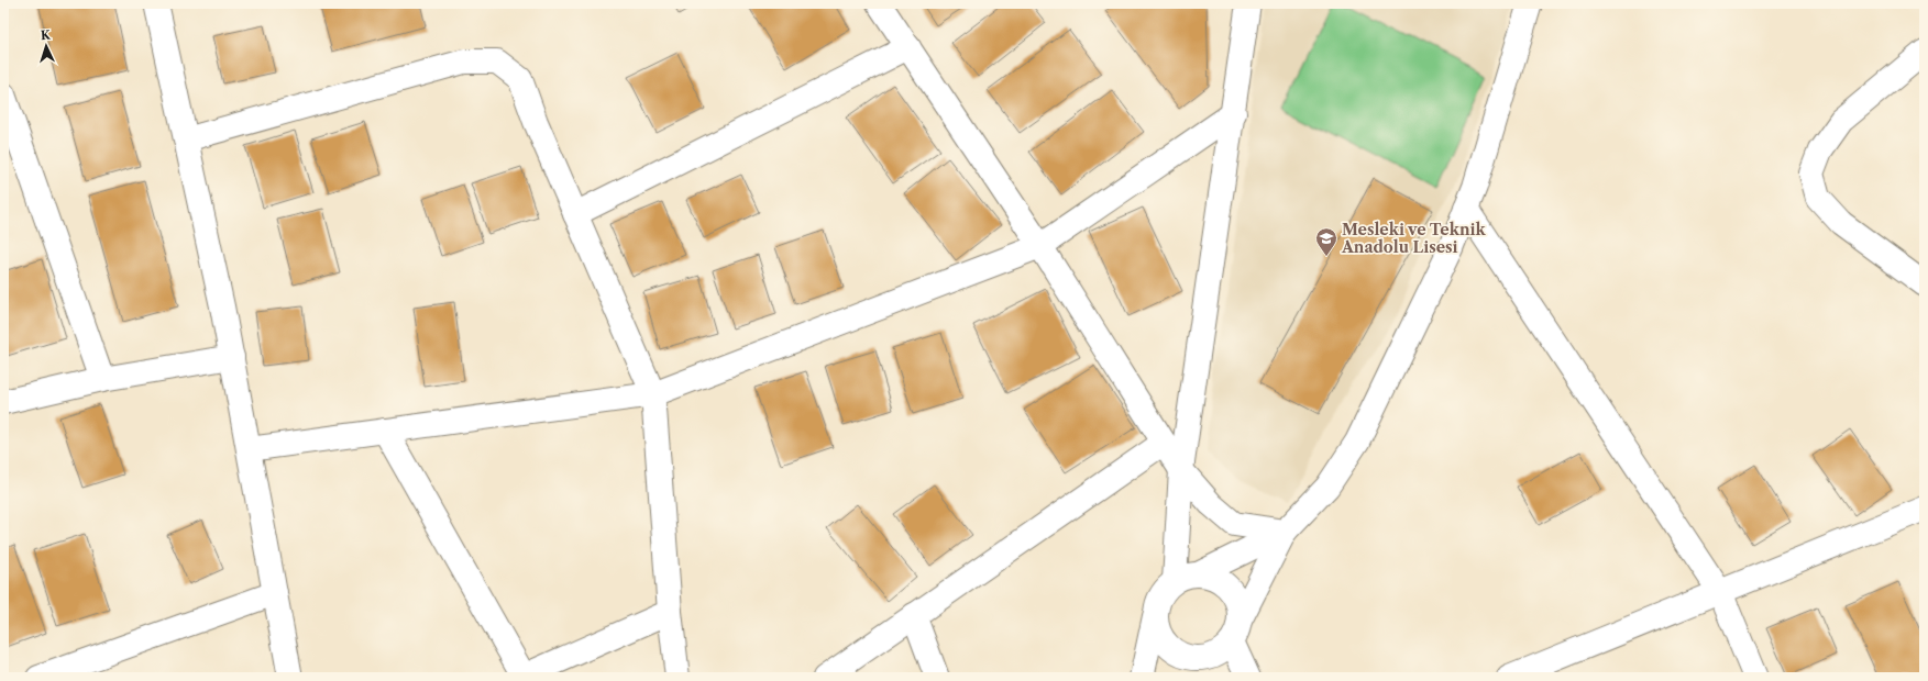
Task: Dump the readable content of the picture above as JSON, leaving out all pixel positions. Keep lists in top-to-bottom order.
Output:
{
  "places": {
    "school or university": ["Mesleki ve Teknik Anadolu Lisesi"]
  },
  "north": "top"
}
